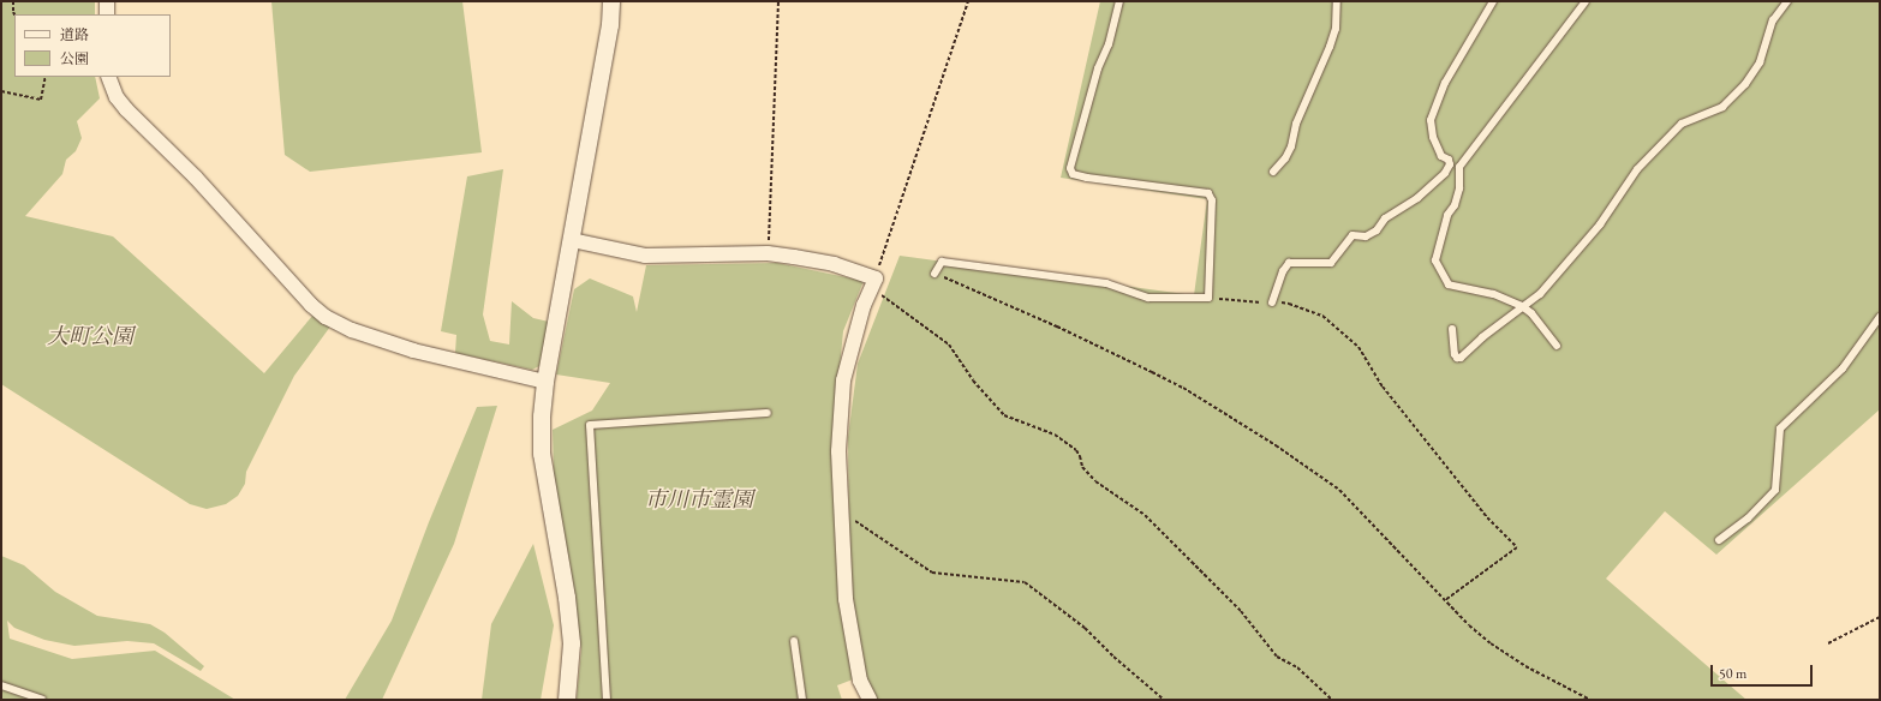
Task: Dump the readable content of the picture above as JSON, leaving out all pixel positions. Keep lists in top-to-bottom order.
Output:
{
  "parks": ["大町公園", "市川市霊園"],
  "legend": ["道路", "公園"],
  "scale_bar": "50 m"
}
